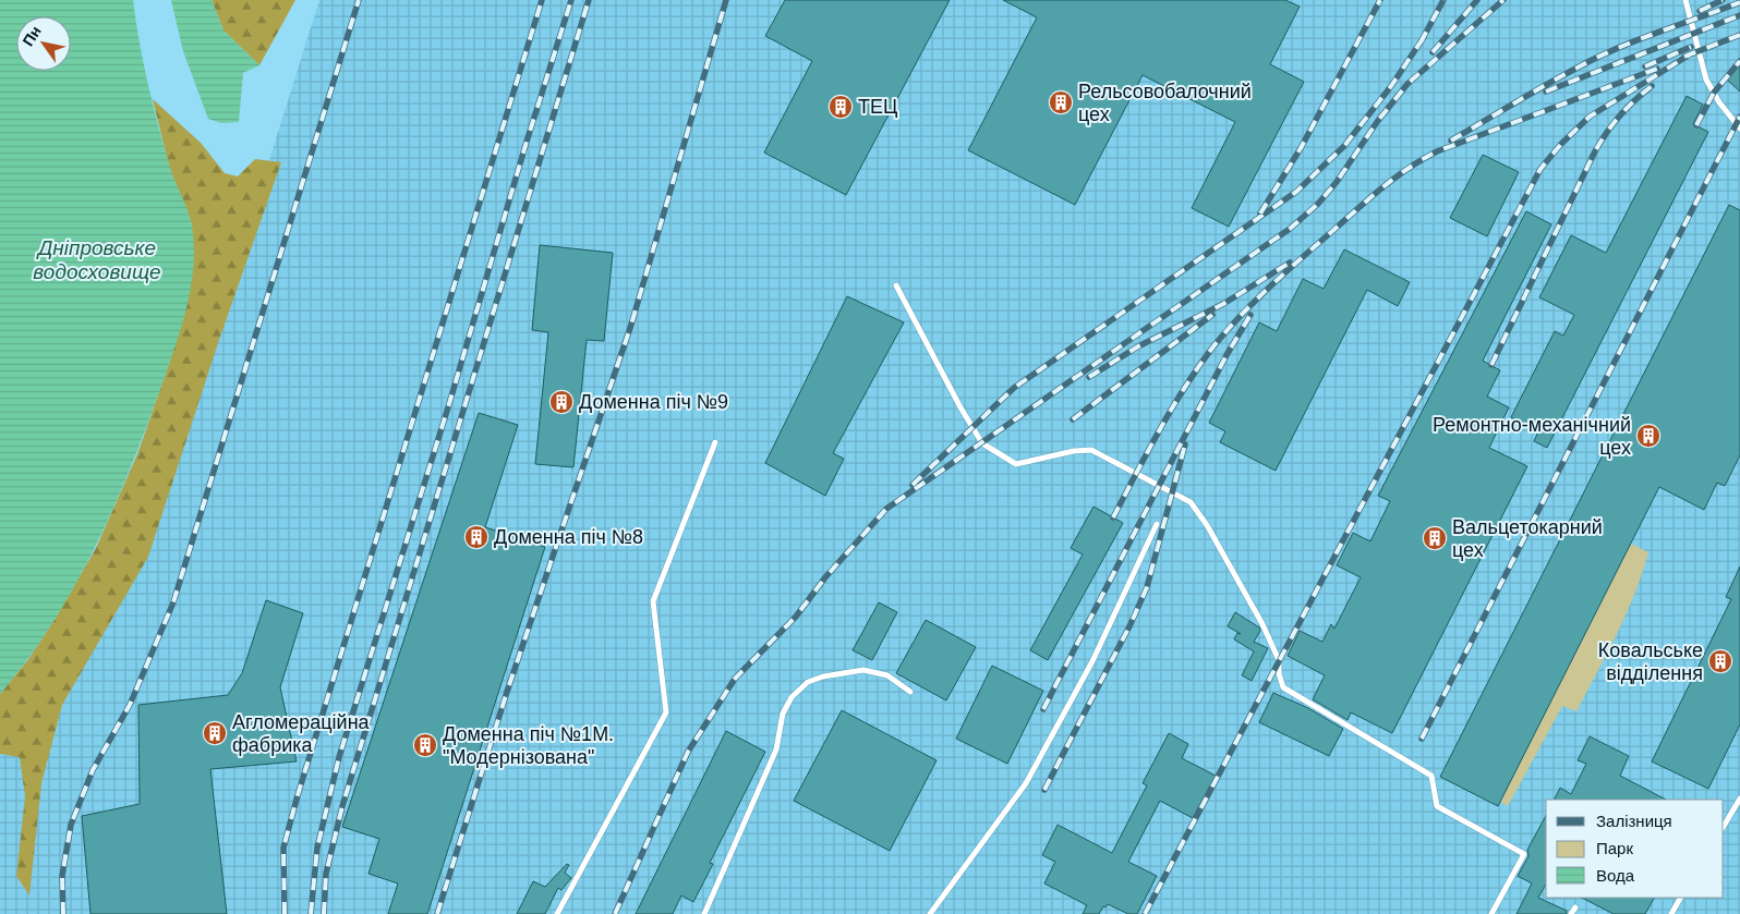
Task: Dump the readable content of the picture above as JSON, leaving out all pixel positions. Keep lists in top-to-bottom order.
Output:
{
  "water": ["Дніпровське водосховище"],
  "places": {
    "building": [
      "Рельсовобалочний цех",
      "ТЕЦ",
      "Доменна піч №9",
      "Ремонтно-механічний цех",
      "Доменна піч №8",
      "Вальцетокарний цех",
      "Ковальське відділення",
      "Агломераційна фабрика",
      "Доменна піч №1М. \"Модернізована\""
    ]
  },
  "legend": ["Залізниця", "Парк", "Вода"],
  "north": "top left"
}
